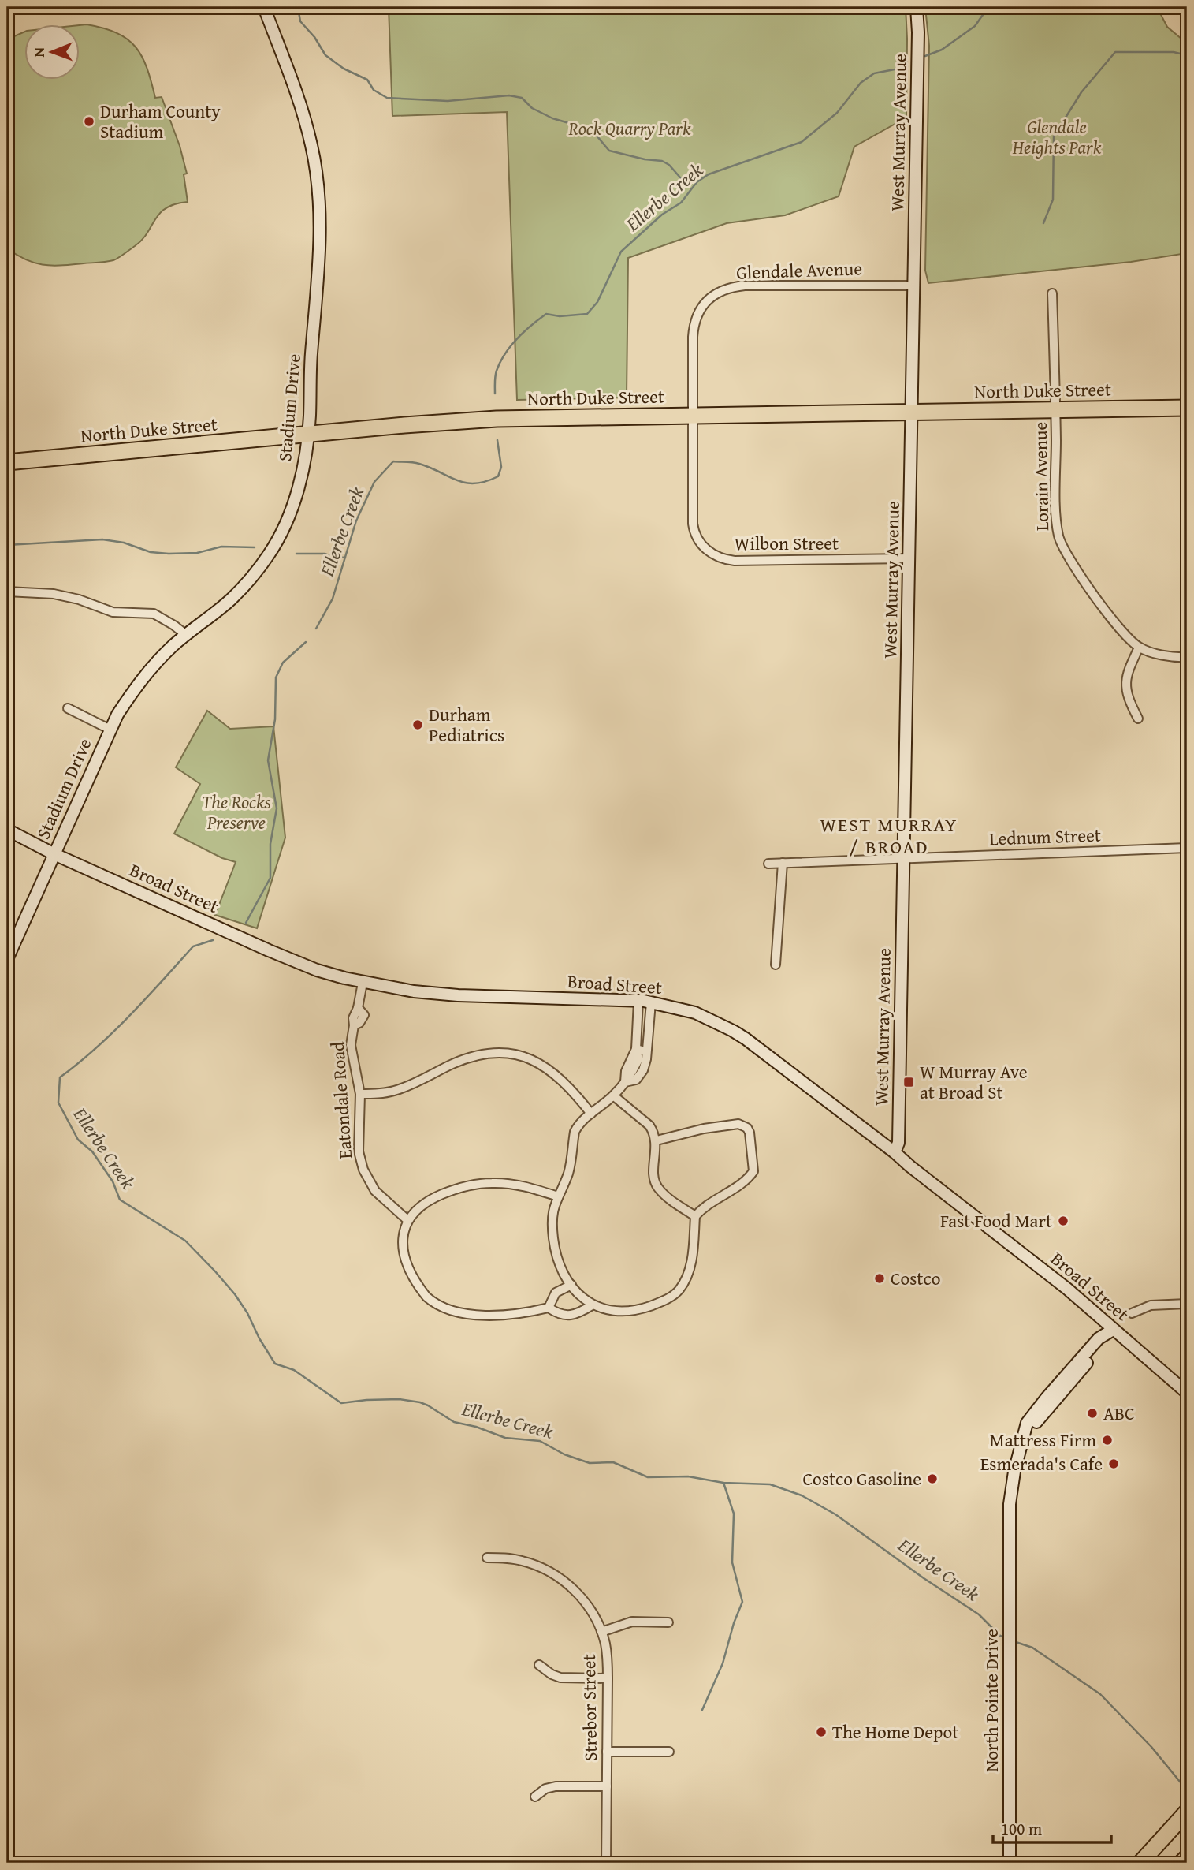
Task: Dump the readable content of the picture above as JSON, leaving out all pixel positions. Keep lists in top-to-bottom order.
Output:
{
  "streets": {
    "highway": ["North Duke Street"],
    "street": [
      "West Murray Avenue",
      "Glendale Avenue",
      "Stadium Drive",
      "Lorain Avenue",
      "Wilbon Street",
      "Lednum Street",
      "Broad Street",
      "Eatondale Road",
      "North Pointe Drive",
      "Strebor Street"
    ]
  },
  "crossings": [
    ["West Murray Avenue", "Glendale Avenue"],
    ["West Murray Avenue", "North Duke Street"],
    ["West Murray Avenue", "Wilbon Street"],
    ["West Murray Avenue", "Lednum Street"],
    ["West Murray Avenue", "Broad Street"],
    ["Glendale Avenue", "North Duke Street"],
    ["Glendale Avenue", "Wilbon Street"],
    ["North Duke Street", "Stadium Drive"],
    ["North Duke Street", "Lorain Avenue"],
    ["North Duke Street", "Wilbon Street"],
    ["Stadium Drive", "Broad Street"],
    ["Broad Street", "Eatondale Road"],
    ["Broad Street", "North Pointe Drive"]
  ],
  "districts": ["WEST MURRAY / BROAD"],
  "water": ["Ellerbe Creek"],
  "parks": ["Glendale Heights Park", "Rock Quarry Park", "The Rocks Preserve"],
  "places": {
    "other": [
      "Durham County Stadium",
      "Durham Pediatrics",
      "Fast Food Mart",
      "Costco",
      "ABC",
      "Mattress Firm",
      "Esmerada's Cafe",
      "Costco Gasoline",
      "The Home Depot"
    ],
    "transit": ["W Murray Ave at Broad St"]
  },
  "scale_bar": "100 m",
  "north": "left"
}
